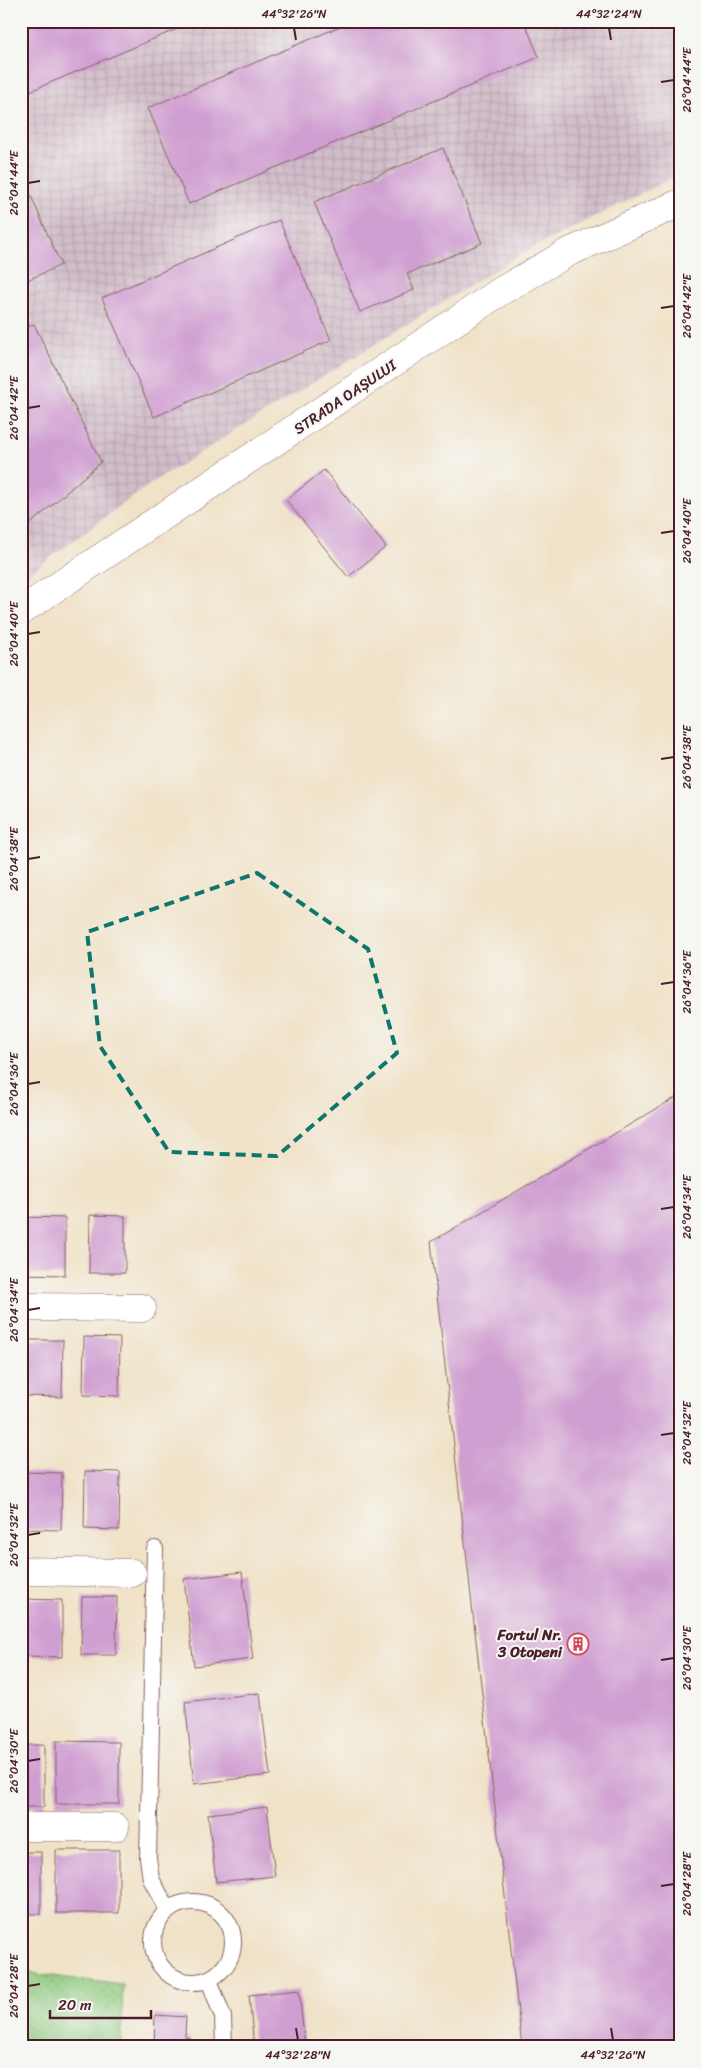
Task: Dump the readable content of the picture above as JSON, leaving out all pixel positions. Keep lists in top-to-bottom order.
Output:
{
  "streets": {
    "street": ["STRADA OAȘULUI"]
  },
  "places": {
    "building": ["Fortul Nr. 3 Otopeni"]
  },
  "scale_bar": "20 m",
  "coordinates": [
    "44°32'26\"N",
    "44°32'24\"N",
    "26°04'44\"E",
    "26°04'42\"E",
    "26°04'40\"E",
    "26°04'38\"E",
    "26°04'36\"E",
    "26°04'34\"E",
    "26°04'32\"E",
    "26°04'30\"E",
    "26°04'28\"E",
    "44°32'28\"N"
  ]
}
